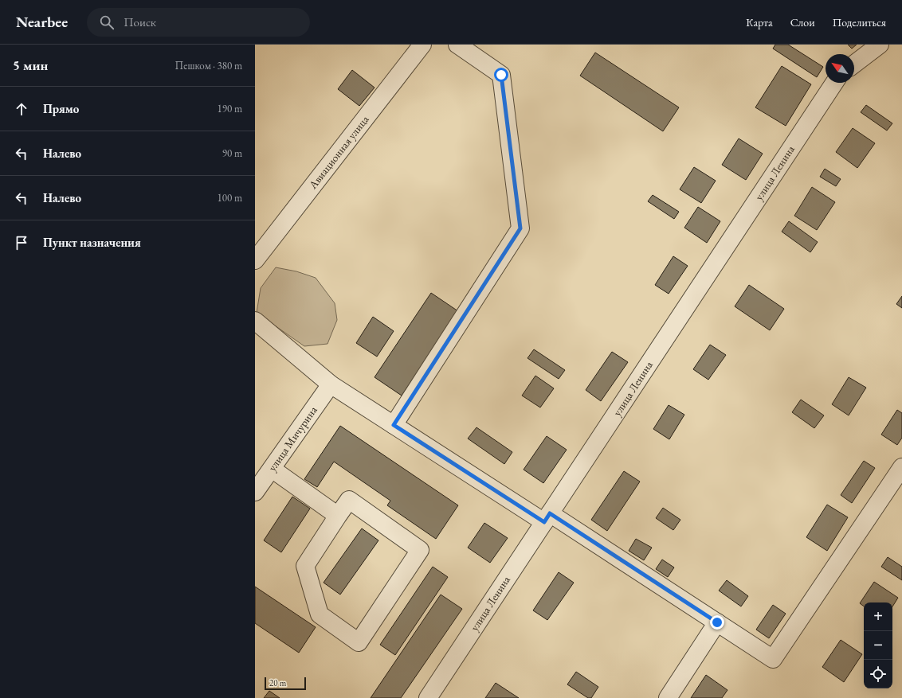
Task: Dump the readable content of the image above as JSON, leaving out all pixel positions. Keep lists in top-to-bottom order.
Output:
{
  "streets": {
    "street": ["Авиационная улица", "улица Ленина", "улица Мичурина"]
  },
  "scale_bar": "20 m",
  "north": "top left",
  "page": {
    "header": "Nearbee",
    "search": "Поиск",
    "nav": ["Карта", "Слои", "Поделиться"],
    "heading": ["5 мин", "Пешком · 380 m"],
    "list": [
      ["Прямо", "190 m"],
      ["Налево", "90 m"],
      ["Налево", "100 m"],
      "Пункт назначения"
    ],
    "map_buttons": ["+", "−"],
    "scale": "20 m"
  }
}
